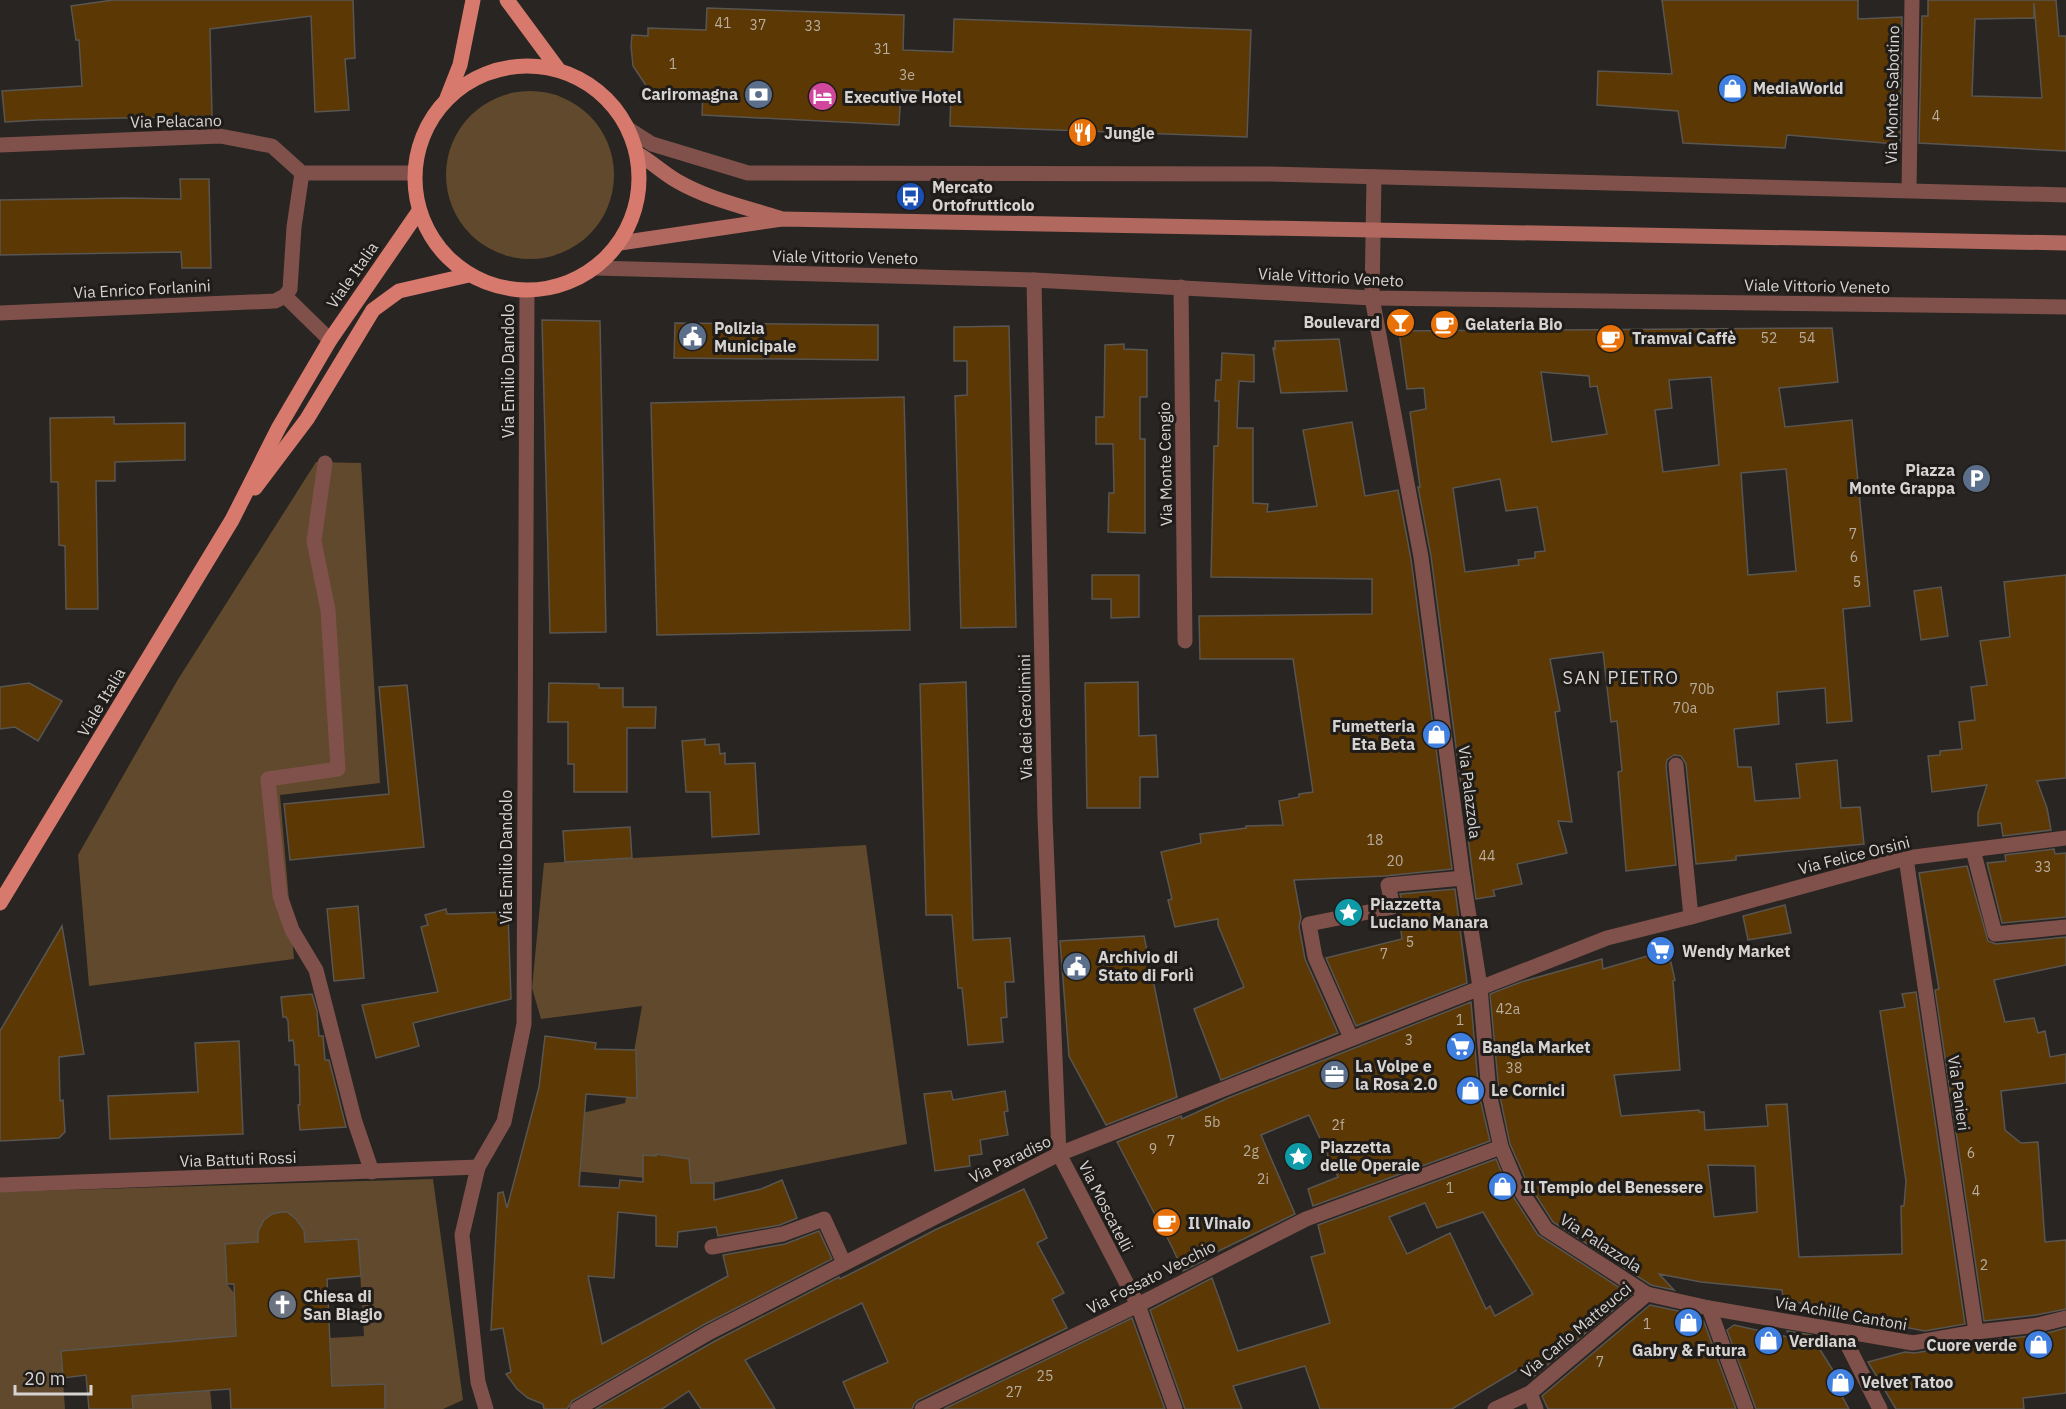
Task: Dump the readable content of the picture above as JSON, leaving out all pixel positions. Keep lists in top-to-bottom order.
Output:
{
  "streets": {
    "main road": ["Viale Italia"],
    "street": [
      "Via Monte Sabotino",
      "Via Pelacano",
      "Viale Vittorio Veneto",
      "Via Enrico Forlanini",
      "Via Emilio Dandolo",
      "Via Monte Cengio",
      "Via dei Gerolimini",
      "Via Palazzola",
      "Via Felice Orsini",
      "Via Panieri",
      "Via Battuti Rossi",
      "Via Paradiso",
      "Via Moscatelli",
      "Via Fossato Vecchio",
      "Via Achille Cantoni",
      "Via Carlo Matteucci"
    ]
  },
  "crossings": [
    ["Viale Vittorio Veneto", "Via Monte Cengio"],
    ["Viale Vittorio Veneto", "Via dei Gerolimini"],
    ["Viale Vittorio Veneto", "Via Palazzola"],
    ["Via Emilio Dandolo", "Via Battuti Rossi"],
    ["Via dei Gerolimini", "Via Paradiso"],
    ["Via dei Gerolimini", "Via Moscatelli"],
    ["Via Palazzola", "Via Felice Orsini"],
    ["Via Palazzola", "Via Paradiso"],
    ["Via Palazzola", "Via Fossato Vecchio"],
    ["Via Palazzola", "Via Achille Cantoni"],
    ["Via Palazzola", "Via Carlo Matteucci"],
    ["Via Felice Orsini", "Via Panieri"],
    ["Via Felice Orsini", "Via Paradiso"],
    ["Via Panieri", "Via Achille Cantoni"],
    ["Via Paradiso", "Via Moscatelli"],
    ["Via Moscatelli", "Via Fossato Vecchio"],
    ["Via Achille Cantoni", "Via Carlo Matteucci"]
  ],
  "districts": ["SAN PIETRO"],
  "places": {
    "shop": [
      "MediaWorld",
      "Fumetteria Eta Beta",
      "Le Cornici",
      "Il Tempio del Benessere",
      "Gabry & Futura",
      "Verdiana",
      "Cuore verde",
      "Velvet Tatoo"
    ],
    "bank": ["Cariromagna"],
    "hotel": ["Executive Hotel"],
    "restaurant": ["Jungle"],
    "bus stop": ["Mercato Ortofrutticolo"],
    "bar": ["Boulevard"],
    "cafe": ["Gelateria Bio", "Tramvai Caffè", "Il Vinaio"],
    "public building": ["Polizia Municipale", "Archivio di Stato di Forlì"],
    "parking": ["Piazza Monte Grappa"],
    "place": ["Piazzetta Luciano Manara", "Piazzetta delle Operaie"],
    "supermarket": ["Wendy Market", "Bangla Market"],
    "office": ["La Volpe e la Rosa 2.0"],
    "church": ["Chiesa di San Biagio"]
  },
  "house_numbers": [
    "41",
    "37",
    "33",
    "31",
    "1",
    "3e",
    "4",
    "52",
    "54",
    "7",
    "6",
    "5",
    "70b",
    "70a",
    "18",
    "44",
    "20",
    "33",
    "5",
    "7",
    "42a",
    "1",
    "3",
    "38",
    "5b",
    "2f",
    "7",
    "9",
    "2g",
    "6",
    "2i",
    "1",
    "4",
    "2",
    "1",
    "7",
    "25",
    "27"
  ],
  "scale_bar": "20 m"
}
